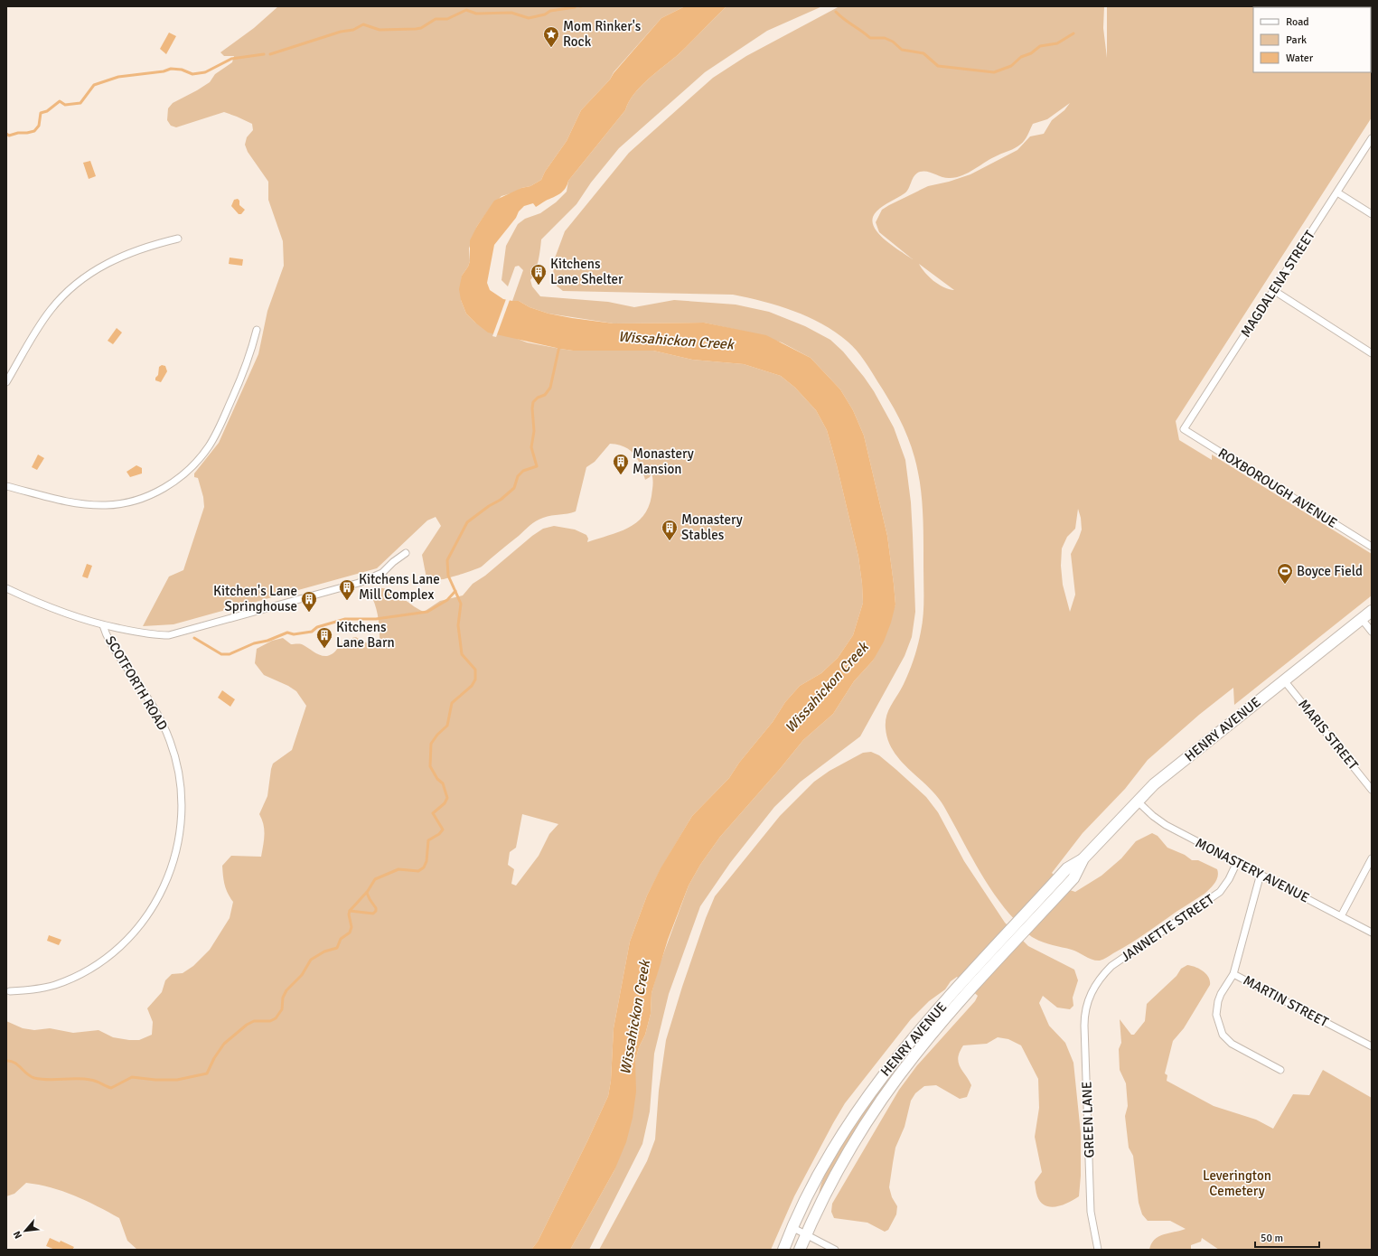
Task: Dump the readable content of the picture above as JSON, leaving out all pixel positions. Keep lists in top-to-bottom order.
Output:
{
  "streets": {
    "main road": ["HENRY AVENUE"],
    "street": [
      "MAGDALENA STREET",
      "ROXBOROUGH AVENUE",
      "SCOTFORTH ROAD",
      "MARIS STREET",
      "MONASTERY AVENUE",
      "JANNETTE STREET",
      "MARTIN STREET",
      "GREEN LANE"
    ]
  },
  "crossings": [
    ["MAGDALENA STREET", "ROXBOROUGH AVENUE"],
    ["HENRY AVENUE", "MARIS STREET"],
    ["HENRY AVENUE", "MONASTERY AVENUE"],
    ["MONASTERY AVENUE", "JANNETTE STREET"],
    ["MONASTERY AVENUE", "MARTIN STREET"],
    ["JANNETTE STREET", "GREEN LANE"]
  ],
  "water": ["Wissahickon Creek"],
  "parks": ["Leverington Cemetery"],
  "places": {
    "place": ["Mom Rinker's Rock"],
    "building": [
      "Kitchens Lane Shelter",
      "Monastery Mansion",
      "Monastery Stables",
      "Kitchens Lane Mill Complex",
      "Kitchen's Lane Springhouse",
      "Kitchens Lane Barn"
    ],
    "sports": ["Boyce Field"]
  },
  "legend": ["Road", "Park", "Water"],
  "scale_bar": "50 m",
  "north": "bottom left"
}
